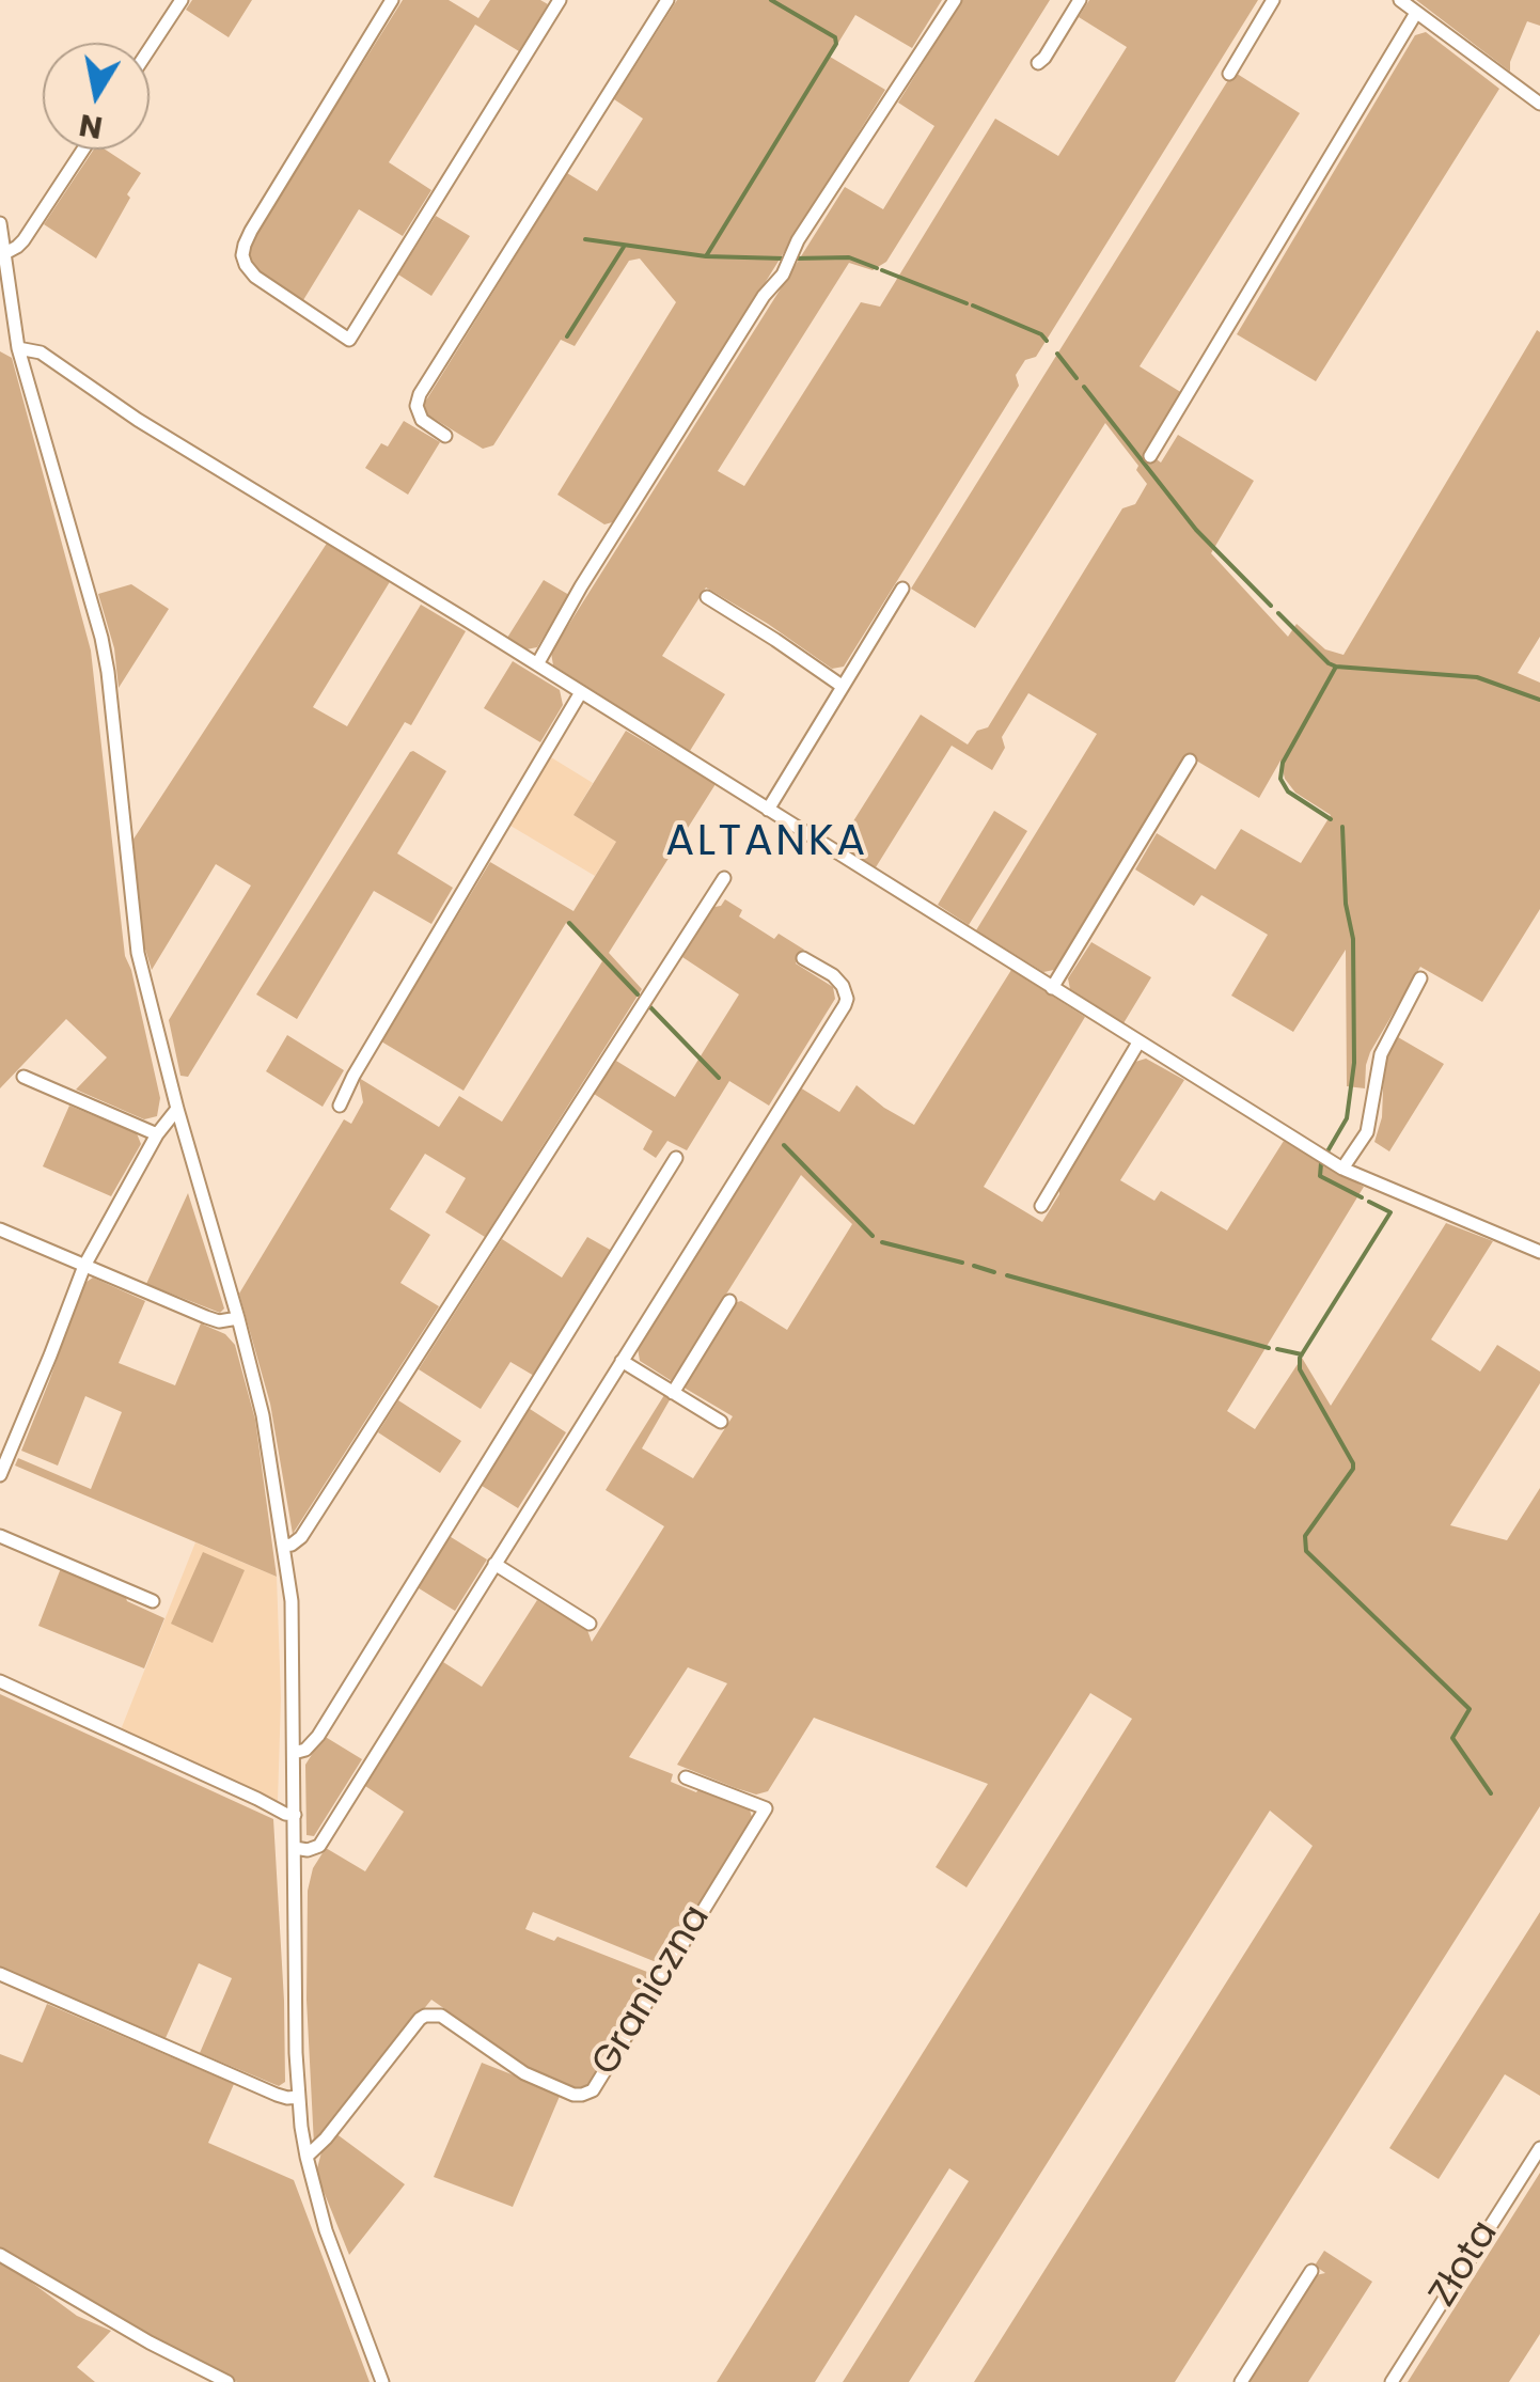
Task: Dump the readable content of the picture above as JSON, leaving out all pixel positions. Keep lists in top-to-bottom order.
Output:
{
  "streets": {
    "street": ["Graniczna", "Złota"]
  },
  "districts": ["ALTANKA"],
  "north": "bottom"
}
